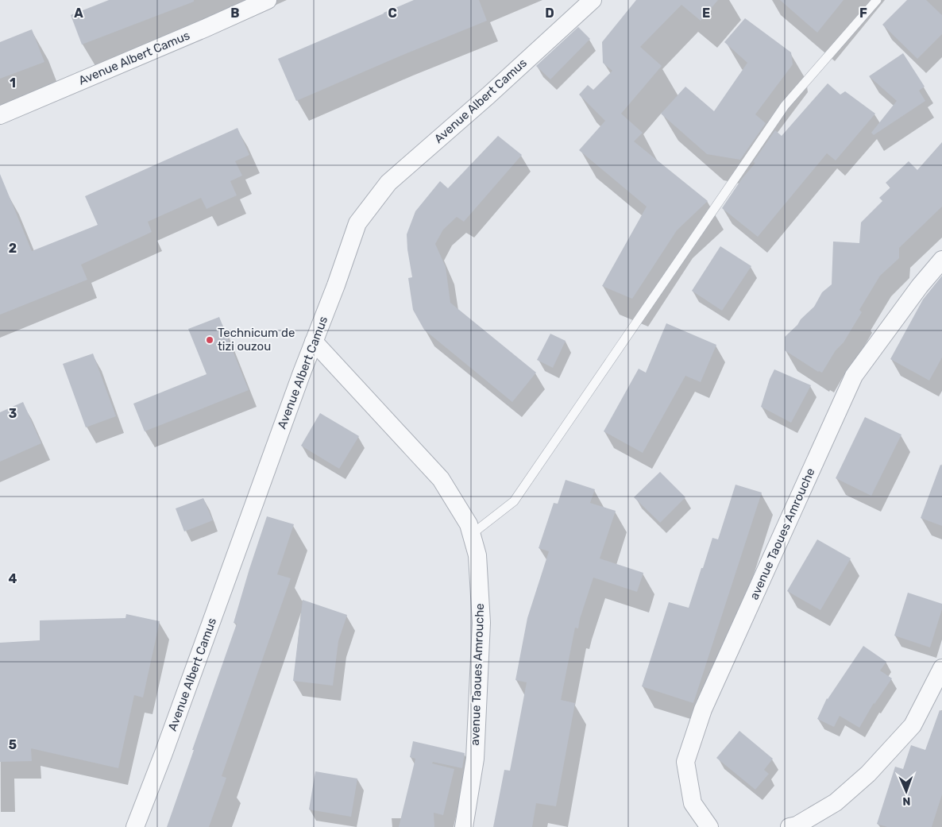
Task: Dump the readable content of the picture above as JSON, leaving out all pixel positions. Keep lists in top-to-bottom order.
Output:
{
  "streets": {
    "street": ["Avenue Albert Camus", "avenue Taoues Amrouche"]
  },
  "crossings": [
    ["Avenue Albert Camus", "avenue Taoues Amrouche"]
  ],
  "places": ["Technicum de tizi ouzou"],
  "north": "bottom",
  "grid": {
    "columns": [
      "A",
      "B",
      "C",
      "D",
      "E",
      "F"
    ],
    "rows": [
      "1",
      "2",
      "3",
      "4",
      "5"
    ]
  }
}
